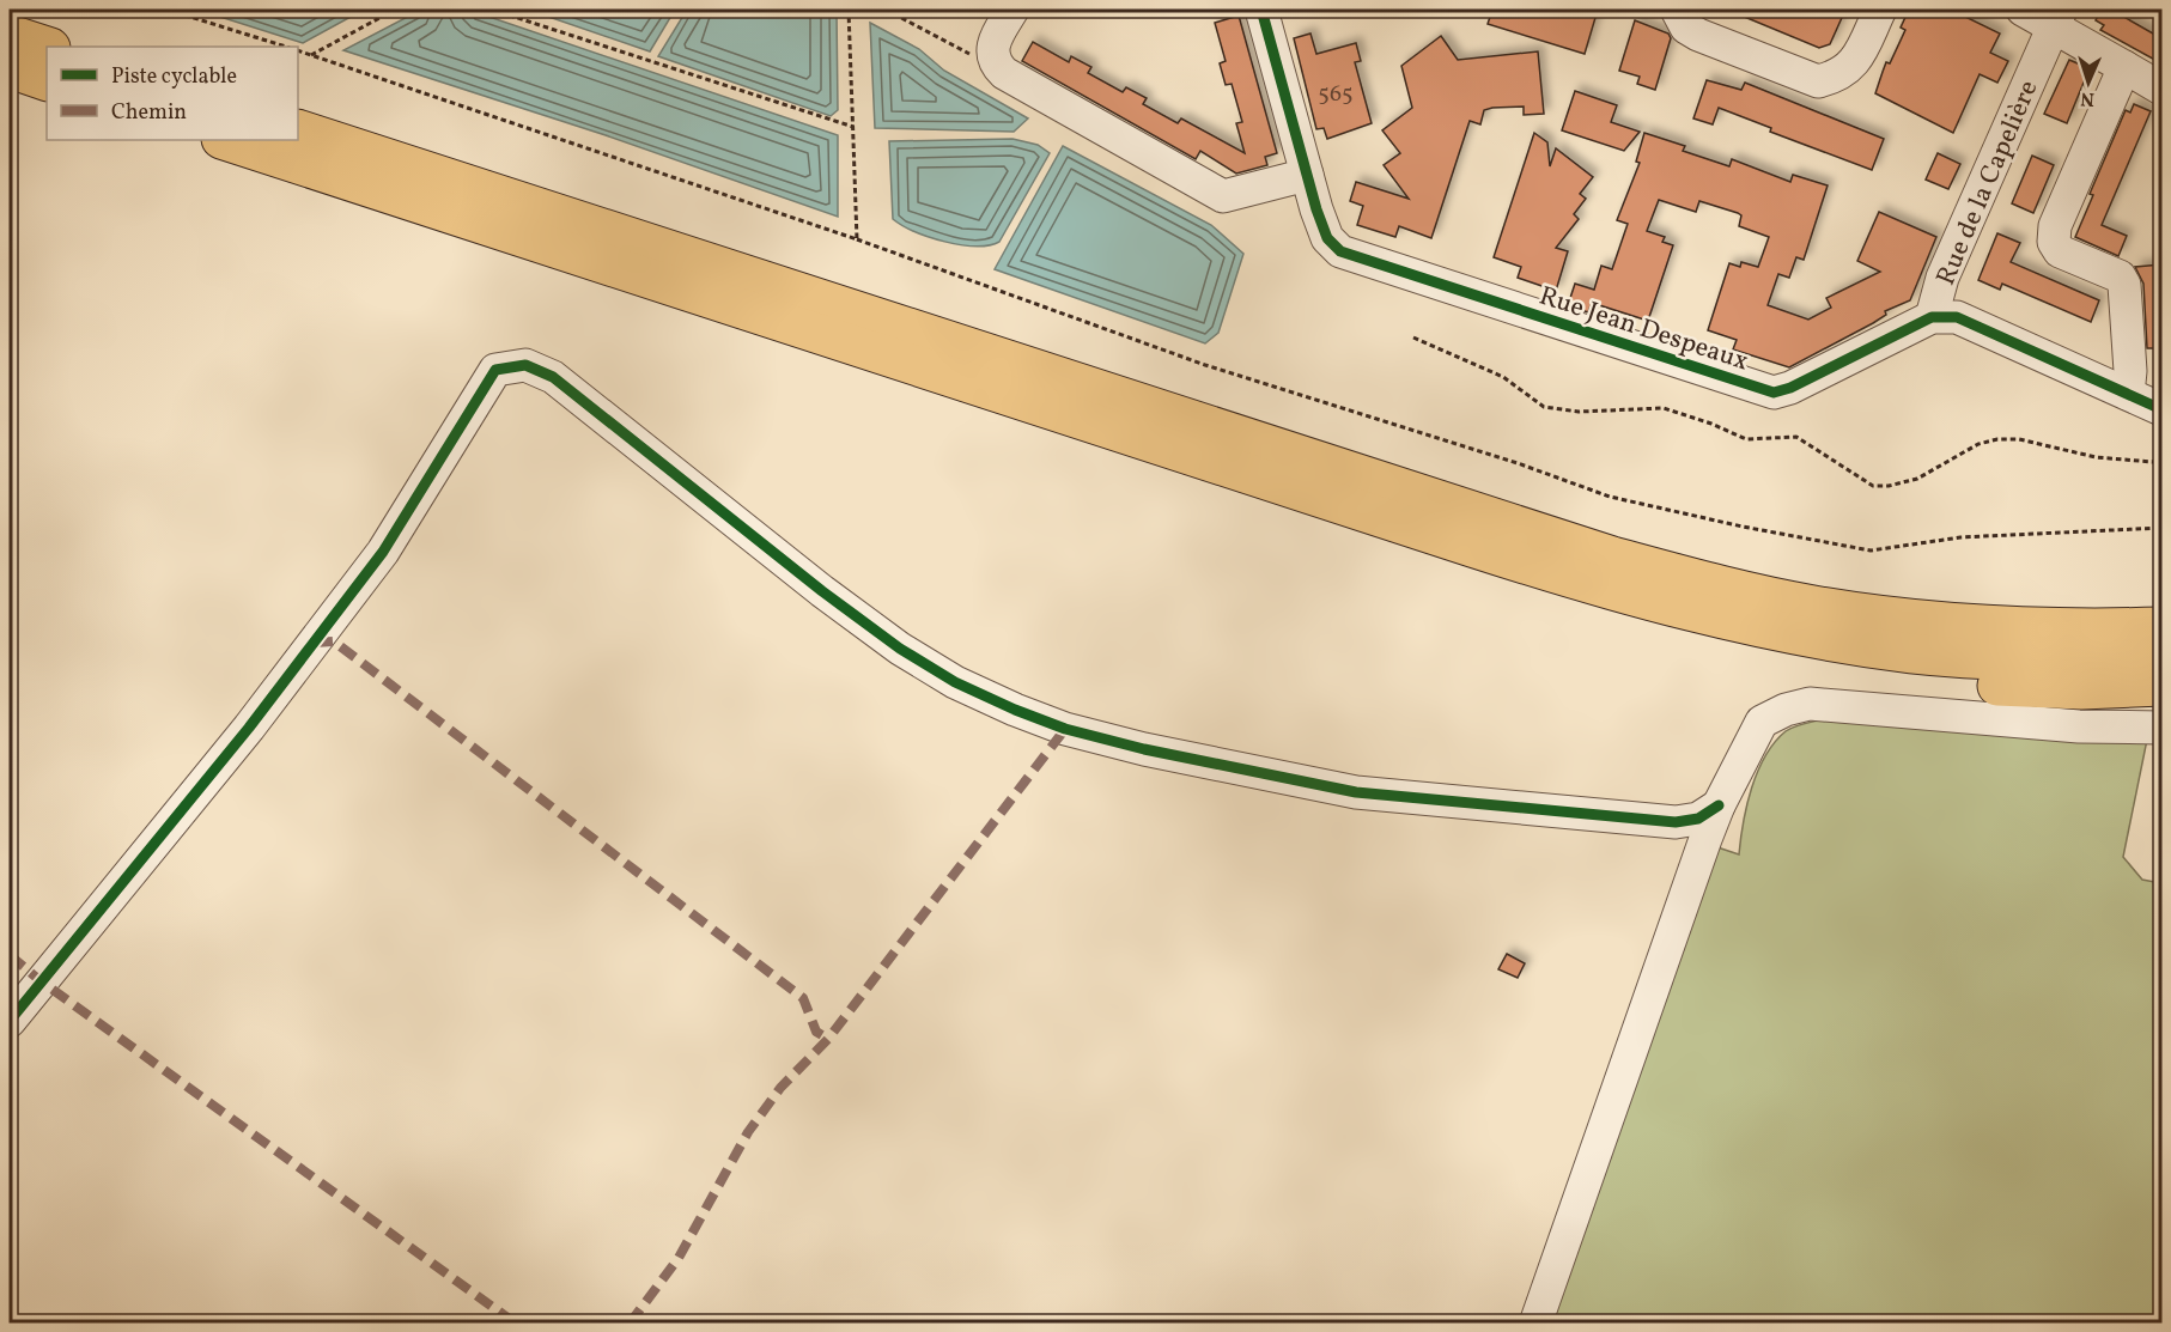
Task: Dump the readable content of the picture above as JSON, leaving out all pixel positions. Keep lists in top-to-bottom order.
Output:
{
  "streets": {
    "street": ["Rue de la Capelière", "Rue Jean Despeaux"]
  },
  "crossings": [
    ["Rue de la Capelière", "Rue Jean Despeaux"]
  ],
  "house_numbers": ["565"],
  "legend": ["Piste cyclable", "Chemin"],
  "north": "bottom"
}
